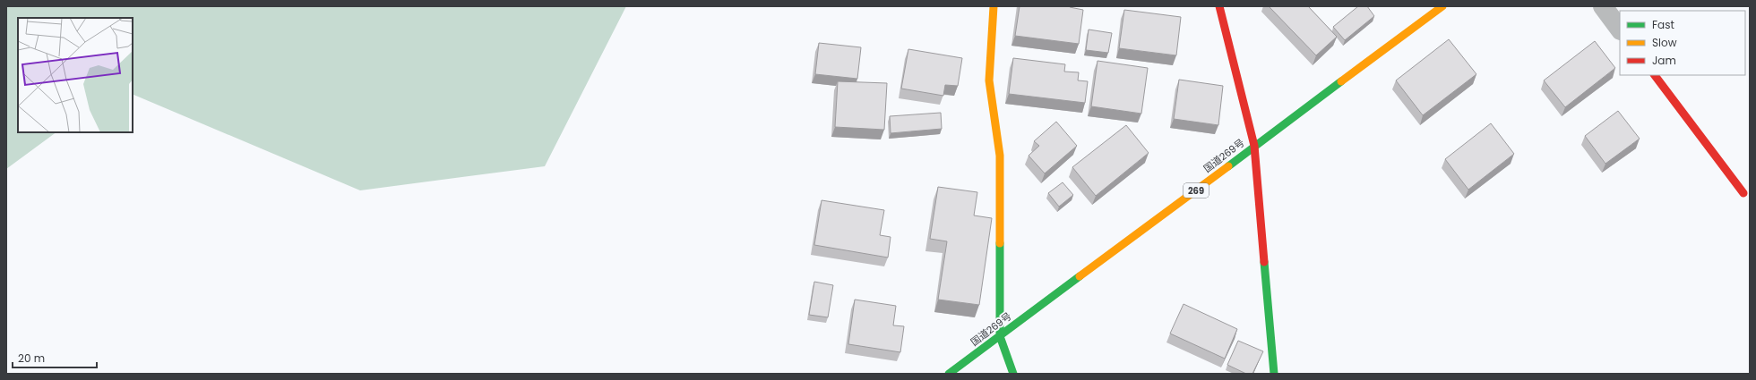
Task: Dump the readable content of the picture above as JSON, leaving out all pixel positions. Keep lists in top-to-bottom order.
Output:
{
  "streets": {
    "main road": ["国道269号", "269"]
  },
  "legend": ["Fast", "Slow", "Jam"],
  "scale_bar": "20 m"
}
